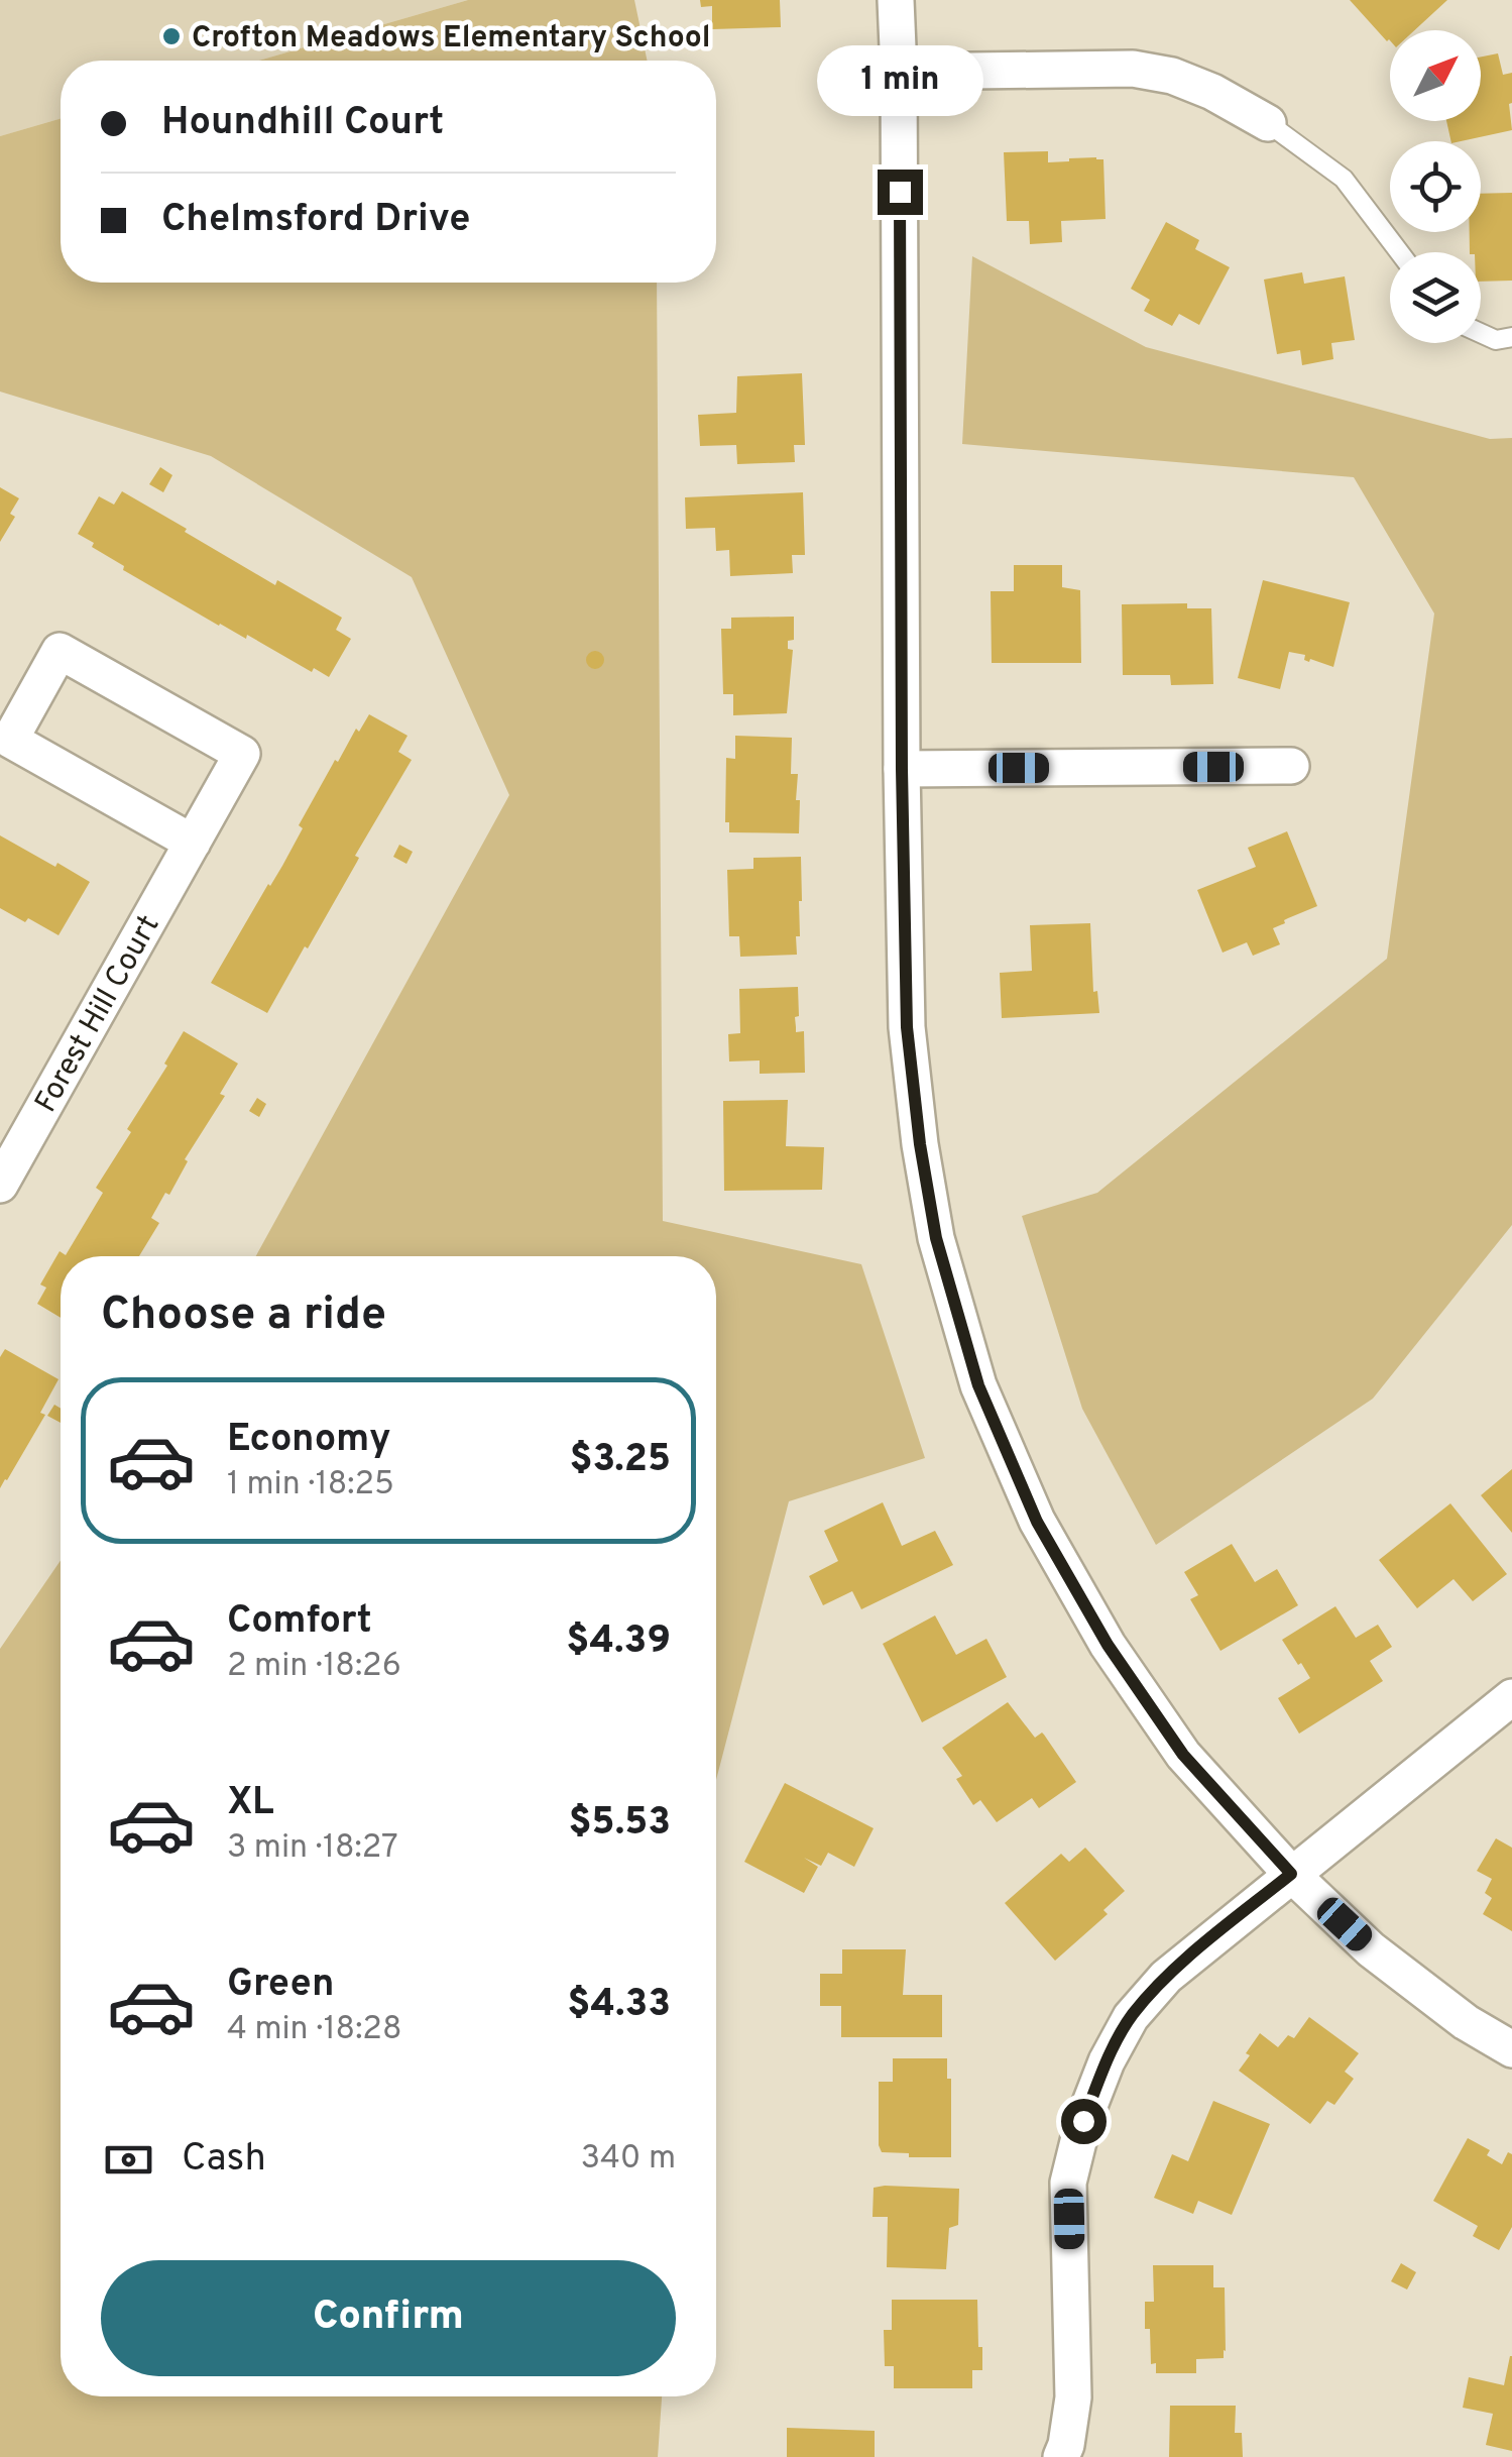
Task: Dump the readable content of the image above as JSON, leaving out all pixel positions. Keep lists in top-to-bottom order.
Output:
{
  "streets": {
    "street": ["Forest Hill Court"]
  },
  "places": ["Crofton Meadows Elementary School"],
  "north": "top right",
  "page": {
    "bubble": "1 min",
    "banner": ["Houndhill Court", "Chelmsford Drive"],
    "heading": "Choose a ride",
    "list": [
      {
        "name": "Economy",
        "note": "1 min · 18:25",
        "value": "$3.25"
      },
      {
        "name": "Comfort",
        "note": "2 min · 18:26",
        "value": "$4.39"
      },
      {
        "name": "XL",
        "note": "3 min · 18:27",
        "value": "$5.53"
      },
      {
        "name": "Green",
        "note": "4 min · 18:28",
        "value": "$4.33"
      }
    ],
    "pay": ["Cash", "340 m"],
    "buttons": "Confirm"
  }
}
